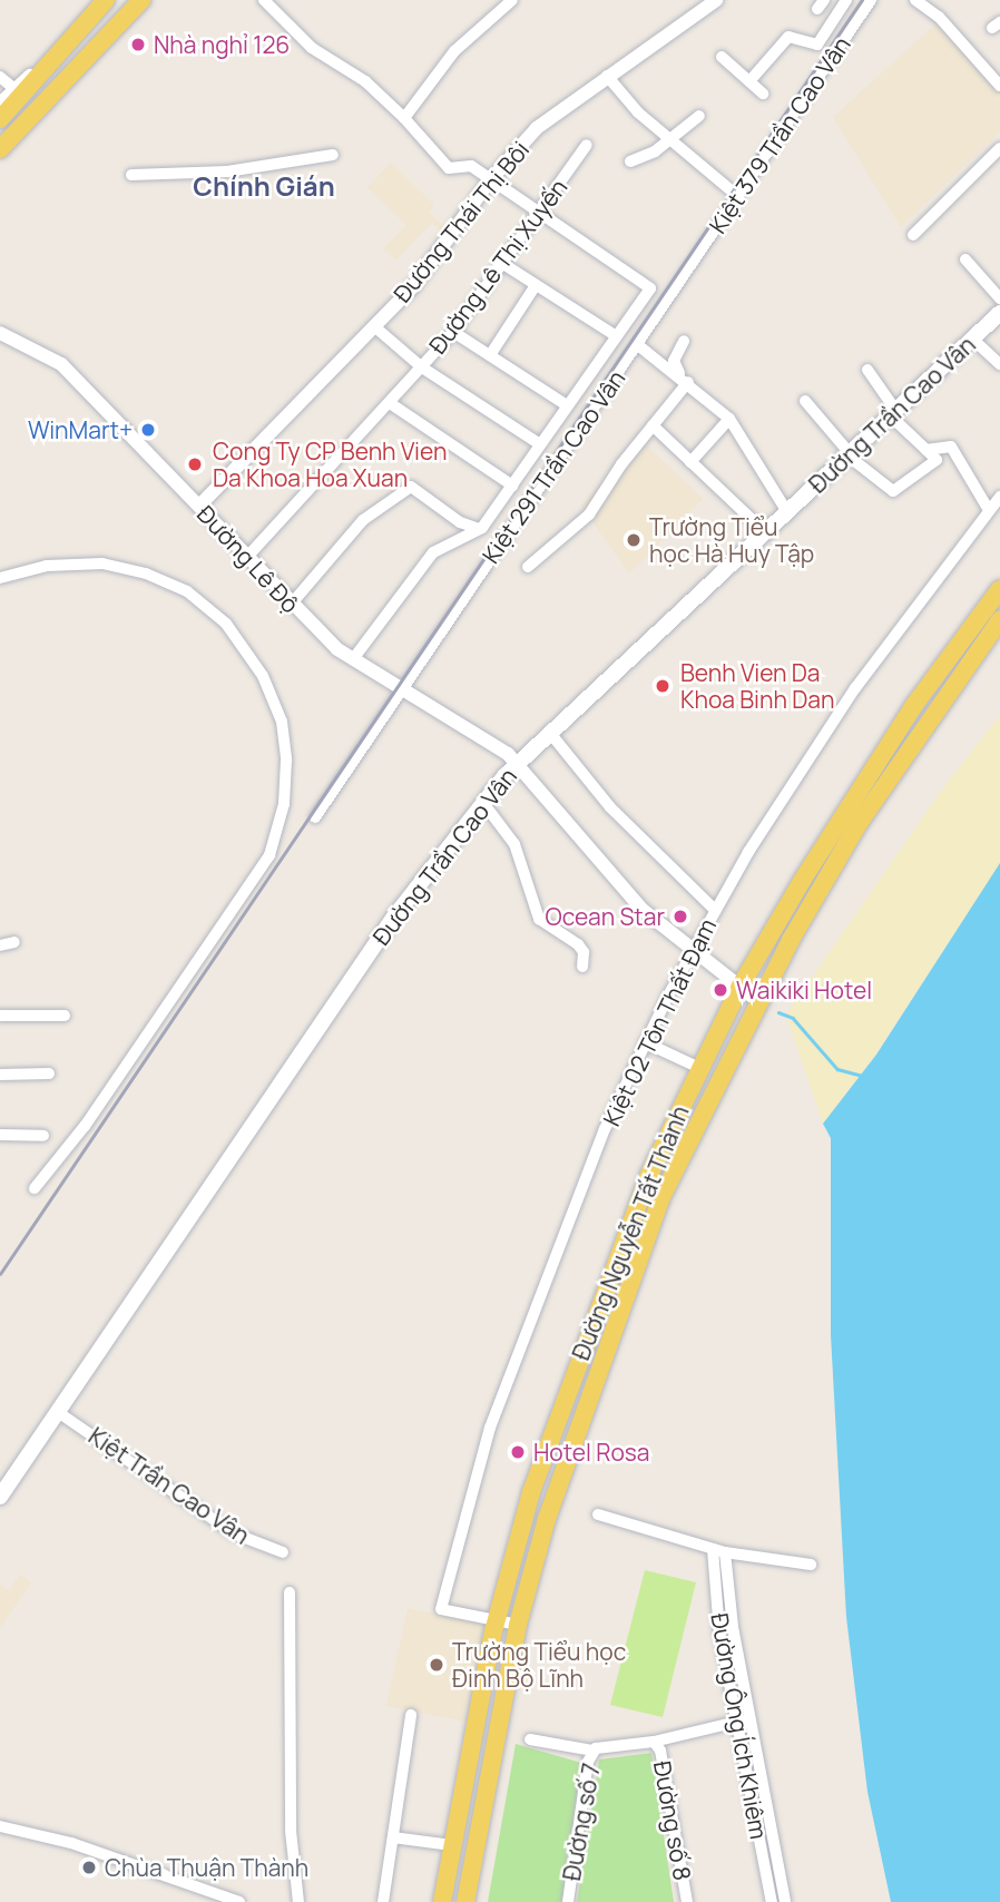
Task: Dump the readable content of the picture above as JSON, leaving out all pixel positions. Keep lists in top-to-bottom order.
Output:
{
  "streets": {
    "main road": ["Đường Trần Cao Vân", "Đường Nguyễn Tất Thành"],
    "street": [
      "Kiệt 379 Trần Cao Vân",
      "Đường Thái Thị Bôi",
      "Đường Lê Thị Xuyến",
      "Kiệt 291 Trần Cao Vân",
      "Đường Lê Độ",
      "Kiệt 02 Tôn Thất Đạm",
      "Kiệt Trần Cao Vân",
      "Đường Ông Ích Khiêm",
      "Đường số 8",
      "Đường số 7"
    ]
  },
  "crossings": [
    ["Kiệt 379 Trần Cao Vân", "Kiệt 291 Trần Cao Vân"],
    ["Đường Thái Thị Bôi", "Đường Lê Độ"],
    ["Đường Lê Thị Xuyến", "Đường Lê Độ"],
    ["Đường Trần Cao Vân", "Kiệt 291 Trần Cao Vân"],
    ["Đường Trần Cao Vân", "Đường Lê Độ"],
    ["Đường Trần Cao Vân", "Kiệt Trần Cao Vân"],
    ["Kiệt 291 Trần Cao Vân", "Đường Lê Độ"],
    ["Đường Lê Độ", "Kiệt 02 Tôn Thất Đạm"],
    ["Đường Lê Độ", "Đường Nguyễn Tất Thành"],
    ["Kiệt 02 Tôn Thất Đạm", "Đường Nguyễn Tất Thành"]
  ],
  "districts": ["Chính Gián"],
  "places": [
    "Nhà nghỉ 126",
    "WinMart+",
    "Cong Ty CP Benh Vien Da Khoa Hoa Xuan",
    "Trường Tiểu học Hà Huy Tập",
    "Benh Vien Da Khoa Binh Dan",
    "Ocean Star",
    "Waikiki Hotel",
    "Hotel Rosa",
    "Trường Tiểu học Đinh Bộ Lĩnh",
    "Chùa Thuận Thành"
  ]
}
